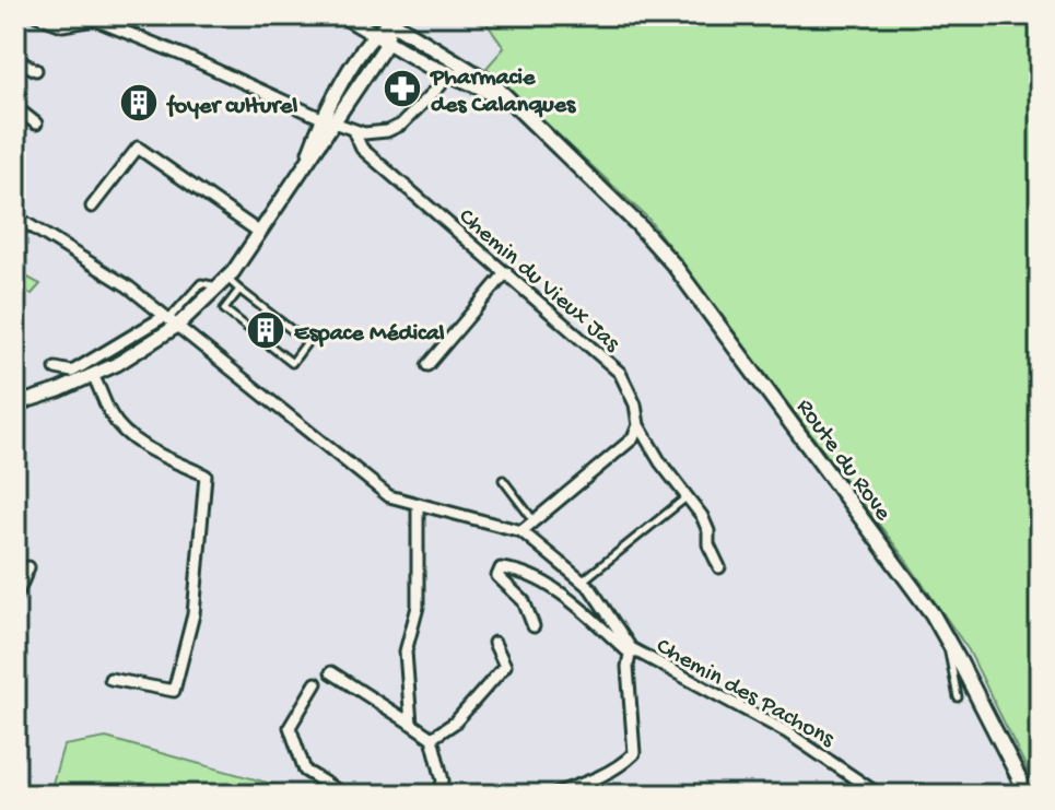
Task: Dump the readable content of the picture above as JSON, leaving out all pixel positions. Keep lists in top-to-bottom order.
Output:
{
  "streets": {
    "main road": ["Route du Rove"],
    "street": ["Chemin du Vieux Jas", "Chemin des Pachons"]
  },
  "places": {
    "pharmacy": ["Pharmacie des Calanques"],
    "building": ["foyer culturel", "Espace Médical"]
  }
}
